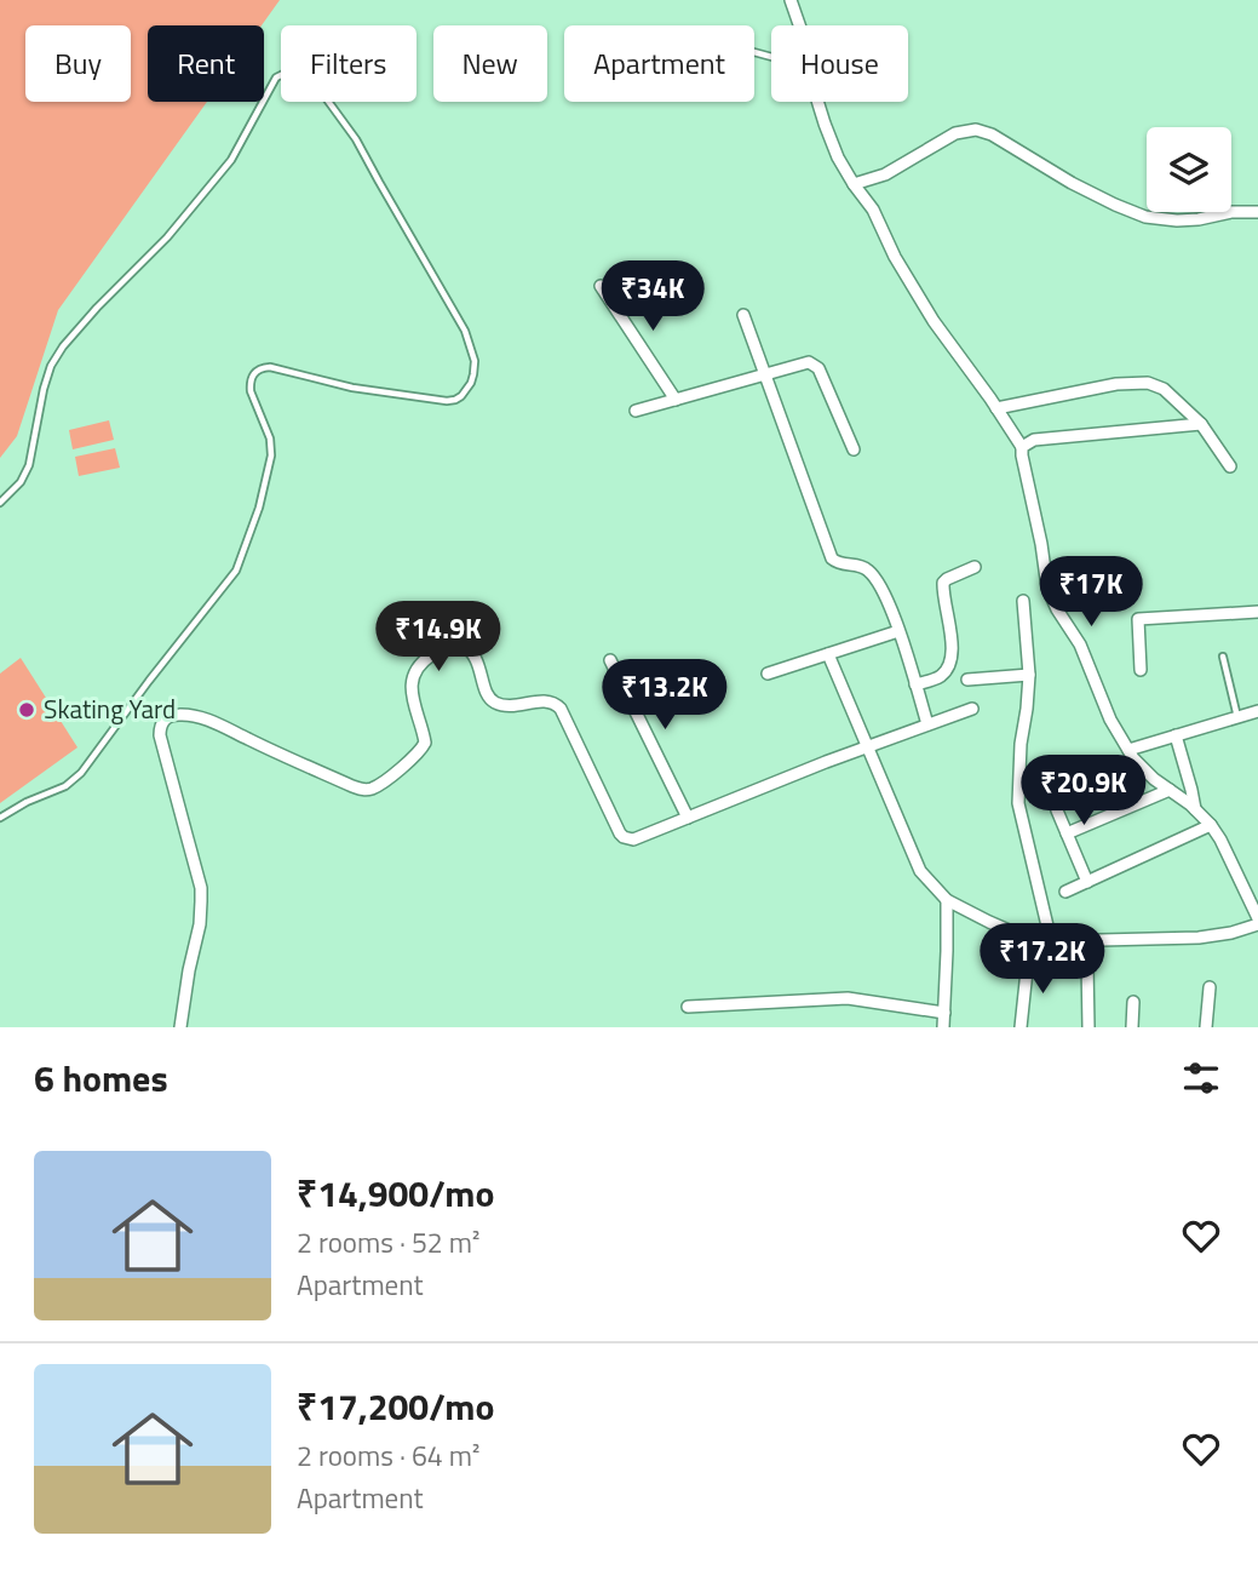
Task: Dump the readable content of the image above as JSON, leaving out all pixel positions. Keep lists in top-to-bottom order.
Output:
{
  "places": ["Skating Yard"],
  "page": {
    "chip": [
      "Buy",
      "Rent",
      "Filters",
      "New",
      "Apartment",
      "House"
    ],
    "price": [
      "₹34K",
      "₹17K",
      "₹14.9K",
      "₹13.2K",
      "₹20.9K",
      "₹17.2K"
    ],
    "heading": "6 homes",
    "list": [
      {
        "name": "₹14,900/mo",
        "note": "2 rooms · 52 m² · Apartment"
      },
      {
        "name": "₹17,200/mo",
        "note": "2 rooms · 64 m² · Apartment"
      }
    ]
  }
}
